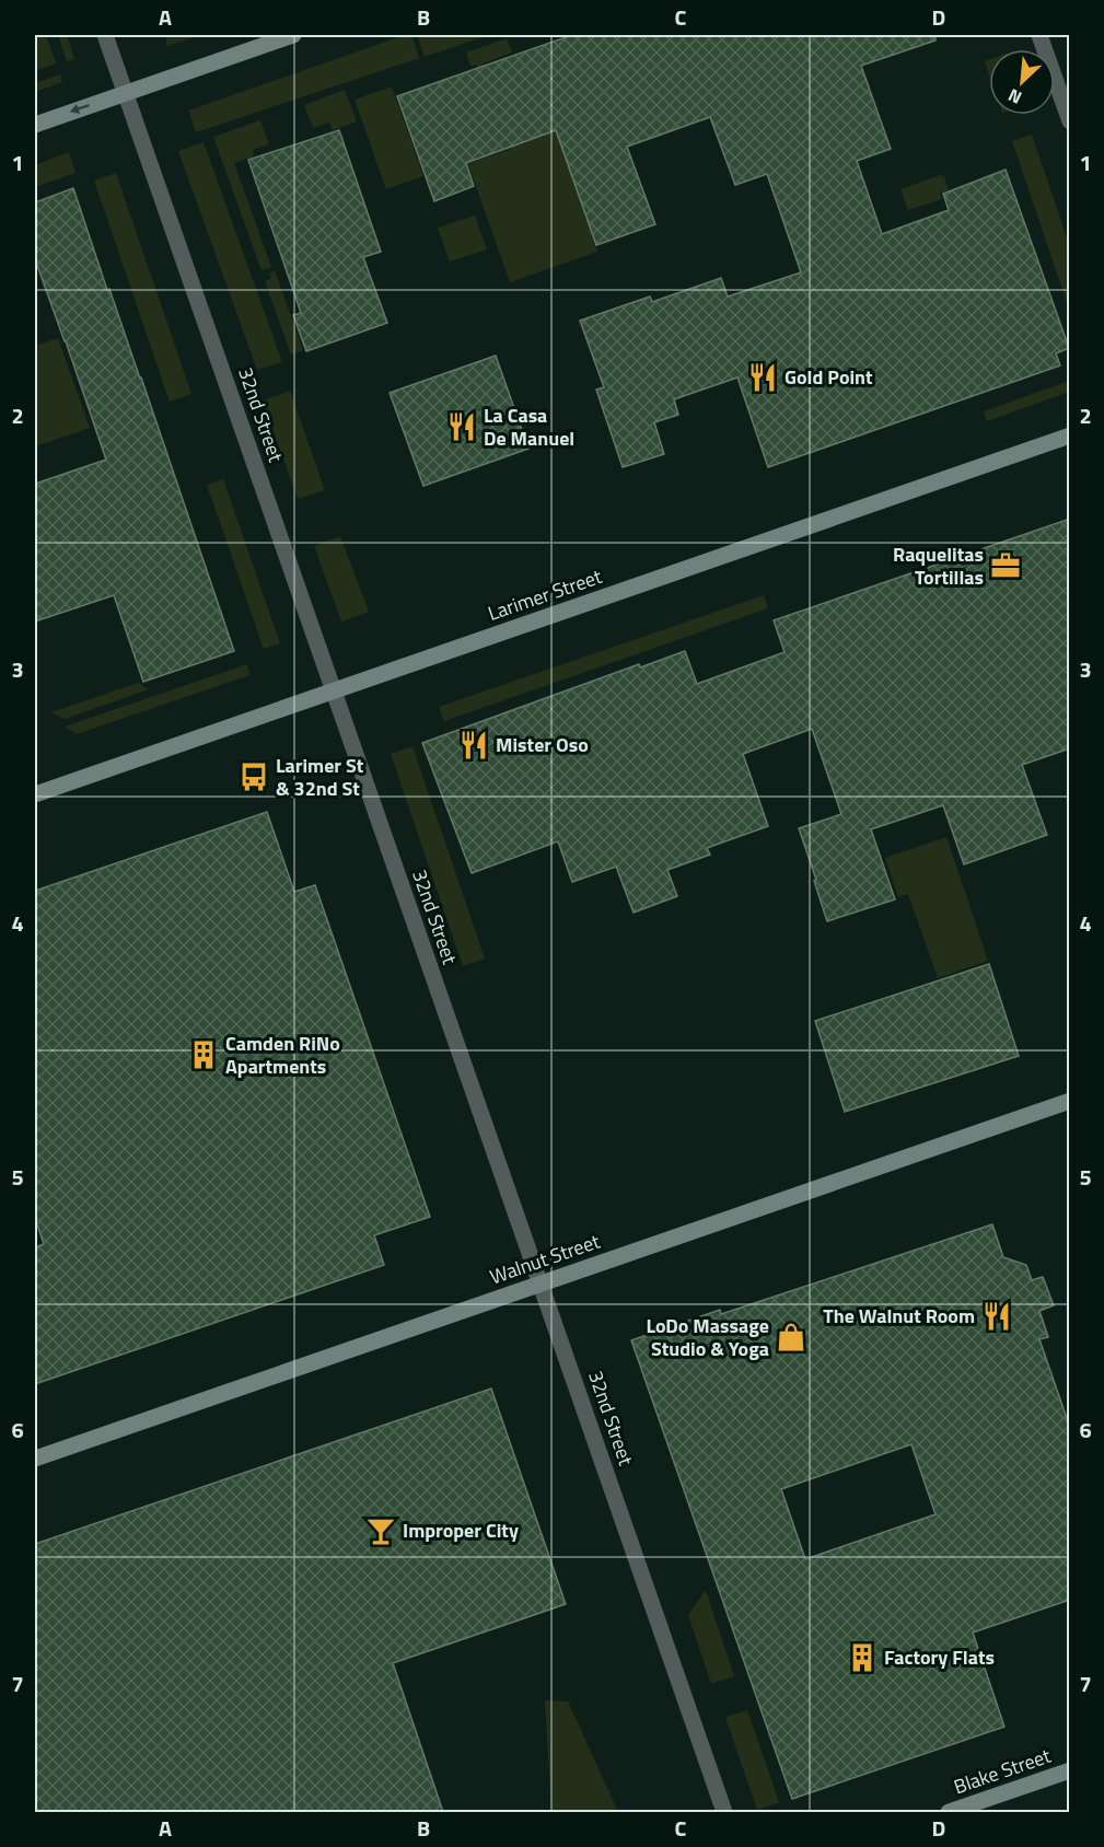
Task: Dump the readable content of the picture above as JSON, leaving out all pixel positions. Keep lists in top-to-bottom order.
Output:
{
  "streets": {
    "street": [
      "32nd Street",
      "Larimer Street",
      "Walnut Street",
      "Blake Street"
    ]
  },
  "crossings": [
    ["32nd Street", "Larimer Street"],
    ["32nd Street", "Walnut Street"]
  ],
  "places": {
    "restaurant": [
      "Gold Point",
      "La Casa De Manuel",
      "Mister Oso",
      "The Walnut Room"
    ],
    "office": ["Raquelitas Tortillas"],
    "bus stop": ["Larimer St & 32nd St"],
    "building": ["Camden RiNo Apartments", "Factory Flats"],
    "shop": ["LoDo Massage Studio & Yoga"],
    "bar": ["Improper City"]
  },
  "north": "bottom left",
  "grid": {
    "columns": [
      "A",
      "B",
      "C",
      "D"
    ],
    "rows": [
      "1",
      "2",
      "3",
      "4",
      "5",
      "6",
      "7"
    ]
  }
}
